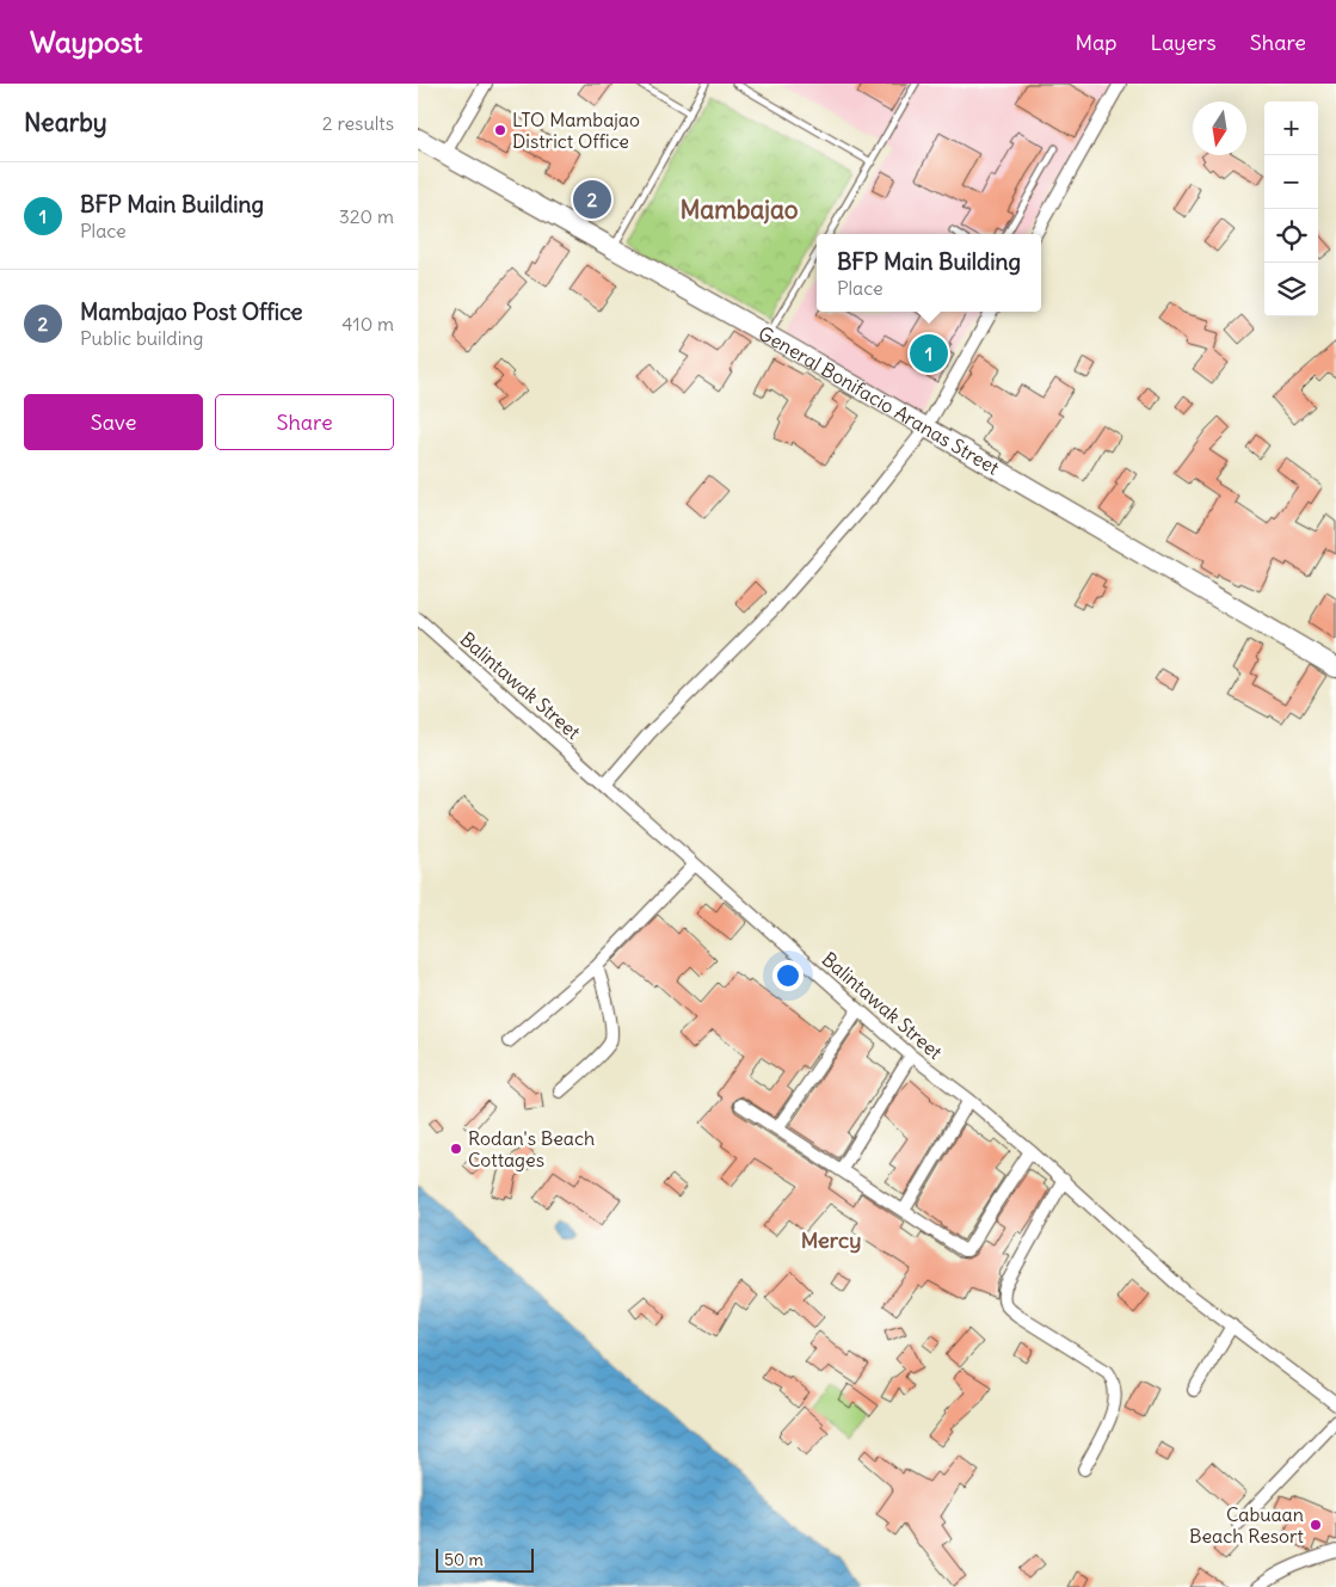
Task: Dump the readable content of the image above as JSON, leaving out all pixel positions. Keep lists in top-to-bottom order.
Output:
{
  "streets": {
    "main road": ["General Bonifacio Aranas Street"],
    "street": ["Balintawak Street"]
  },
  "districts": ["Mambajao", "Mercy"],
  "places": ["LTO Mambajao District Office", "Rodan's Beach Cottages", "Cabuaan Beach Resort"],
  "scale_bar": "50 m",
  "north": "bottom",
  "page": {
    "header": "Waypost",
    "nav": ["Map", "Layers", "Share"],
    "heading": ["Nearby", "2 results"],
    "map_buttons": ["+", "−"],
    "list": [
      {
        "mark": "1",
        "name": "BFP Main Building",
        "note": "Place",
        "value": "320 m"
      },
      {
        "mark": "2",
        "name": "Mambajao Post Office",
        "note": "Public building",
        "value": "410 m"
      }
    ],
    "pins": ["2", "1"],
    "popup": ["BFP Main Building", "Place"],
    "buttons": ["Save", "Share"],
    "scale": "50 m"
  }
}
